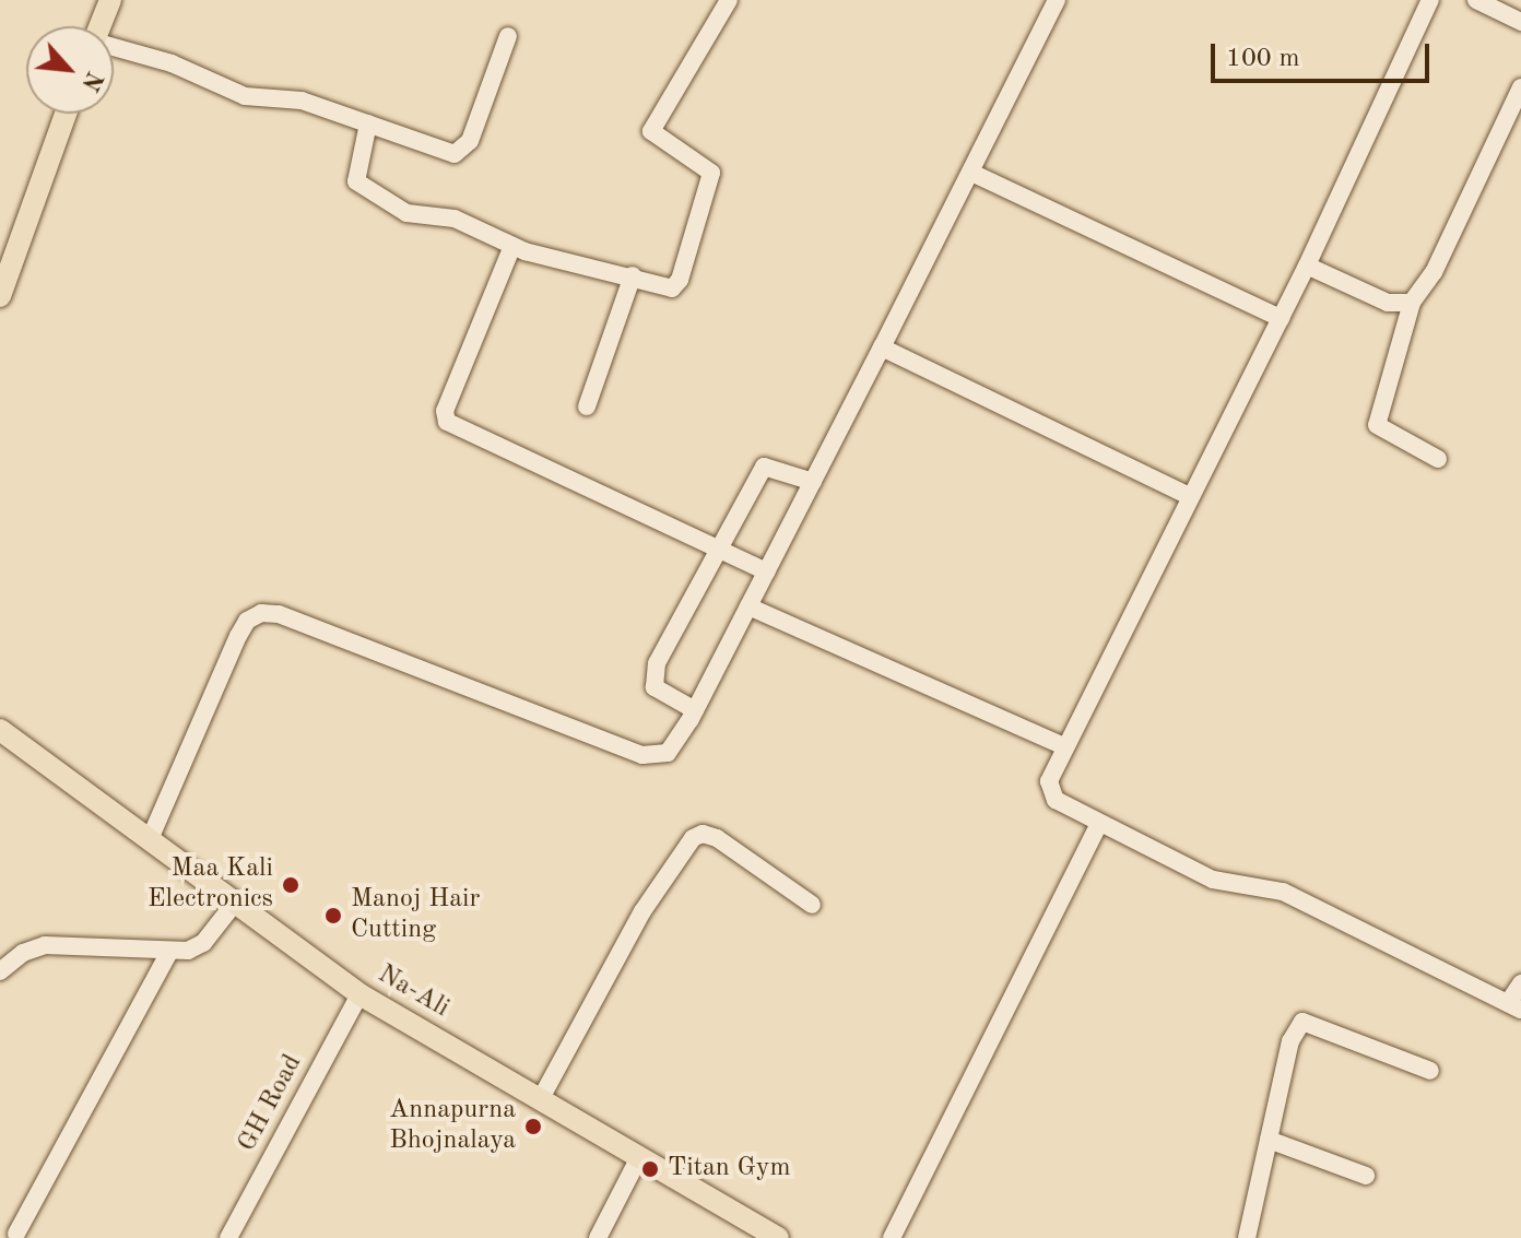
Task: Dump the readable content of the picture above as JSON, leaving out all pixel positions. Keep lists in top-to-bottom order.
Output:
{
  "streets": {
    "main road": ["Na-Ali"],
    "street": ["GH Road"]
  },
  "crossings": [
    ["Na-Ali", "GH Road"]
  ],
  "places": [
    "Maa Kali Electronics",
    "Manoj Hair Cutting",
    "Annapurna Bhojnalaya",
    "Titan Gym"
  ],
  "scale_bar": "100 m",
  "north": "bottom right"
}
